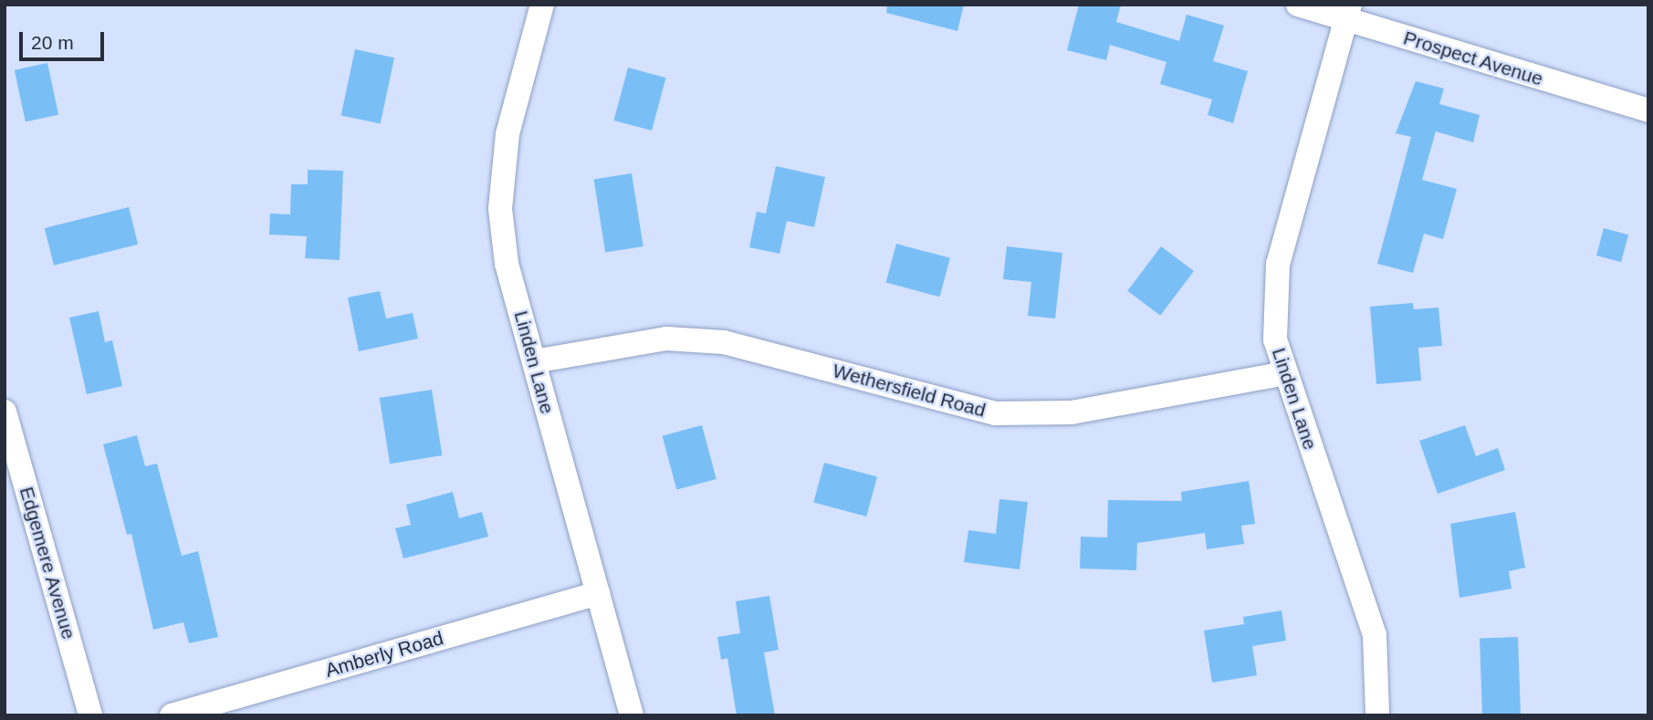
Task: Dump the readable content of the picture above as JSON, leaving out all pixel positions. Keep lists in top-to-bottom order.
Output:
{
  "streets": {
    "street": [
      "Prospect Avenue",
      "Linden Lane",
      "Wethersfield Road",
      "Edgemere Avenue",
      "Amberly Road"
    ]
  },
  "crossings": [
    ["Prospect Avenue", "Linden Lane"],
    ["Linden Lane", "Wethersfield Road"],
    ["Linden Lane", "Amberly Road"]
  ],
  "scale_bar": "20 m"
}
